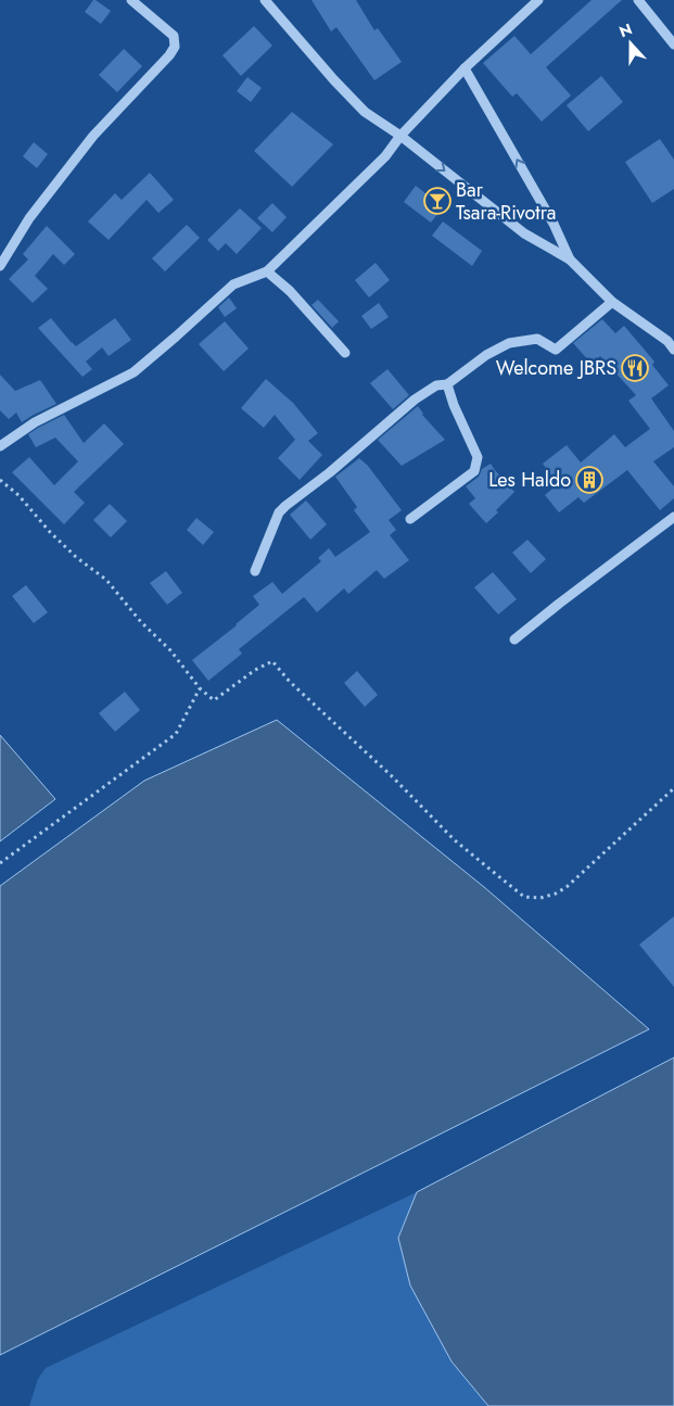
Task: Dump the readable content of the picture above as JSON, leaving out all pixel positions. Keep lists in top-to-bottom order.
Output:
{
  "places": {
    "bar": ["Bar Tsara-Rivotra"],
    "restaurant": ["Welcome JBRS"],
    "building": ["Les Haldo"]
  },
  "north": "top"
}
